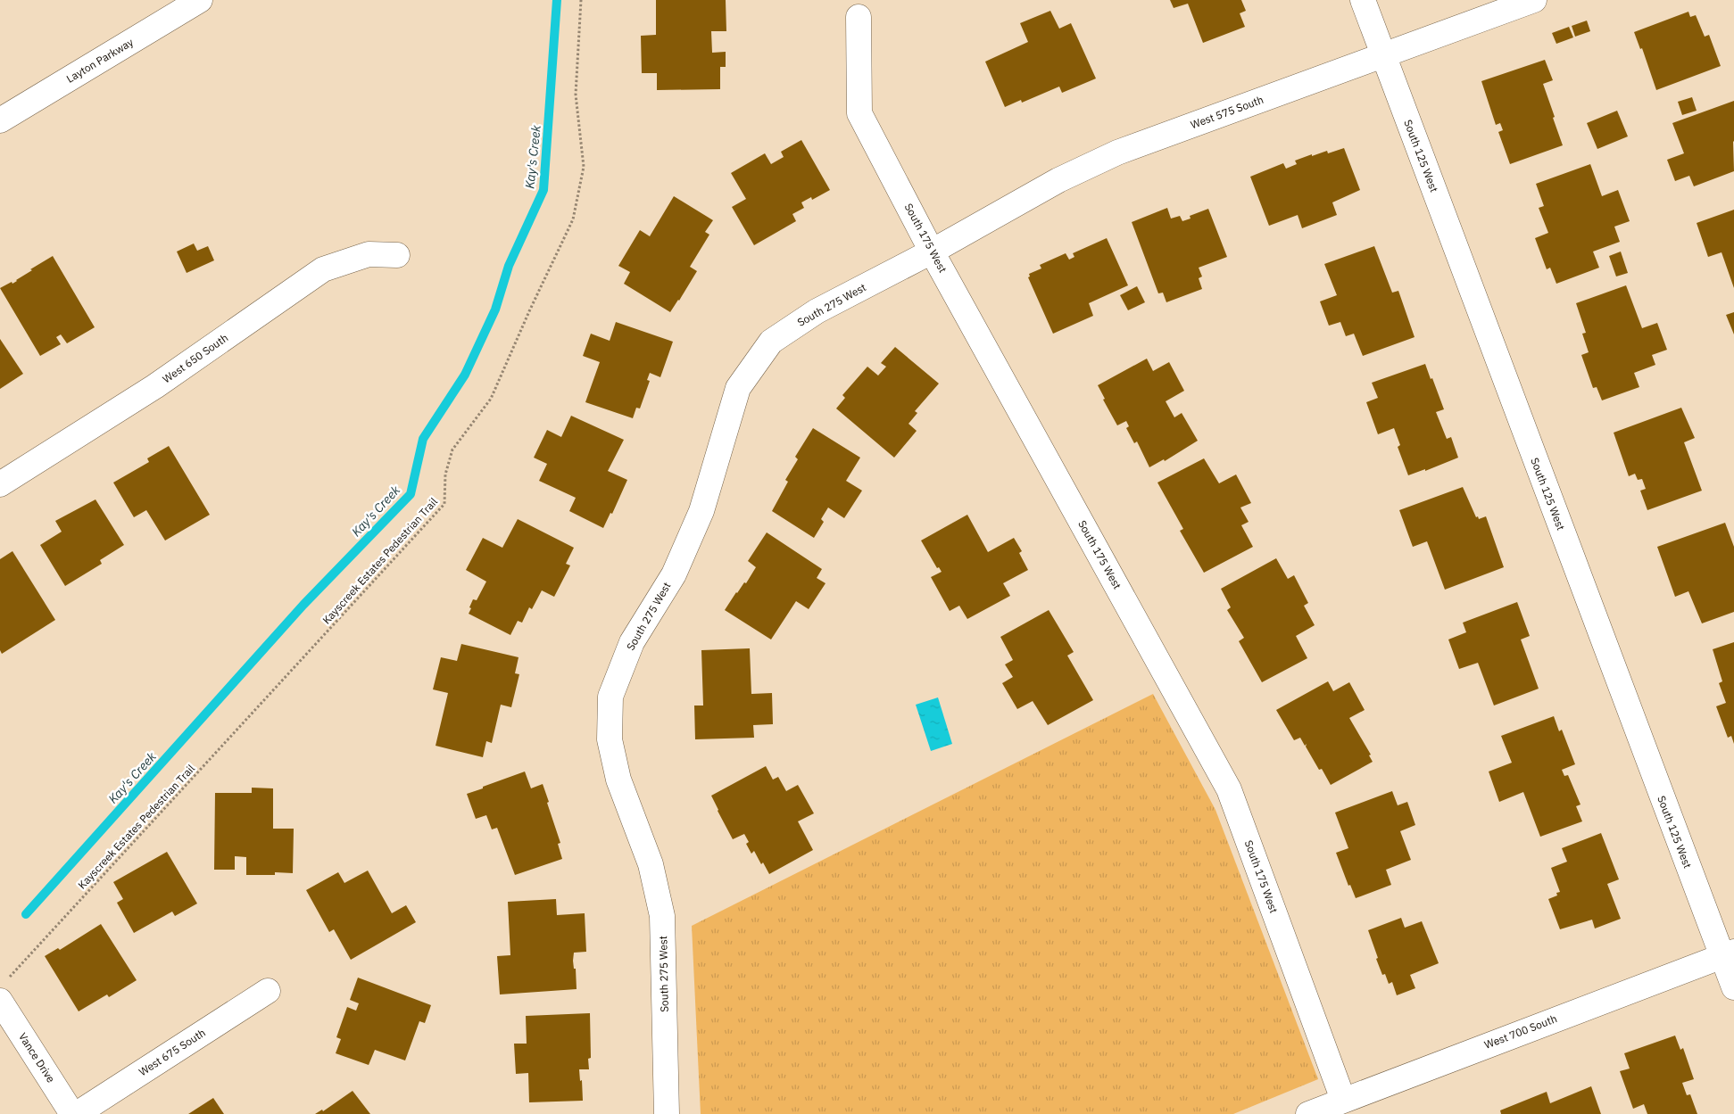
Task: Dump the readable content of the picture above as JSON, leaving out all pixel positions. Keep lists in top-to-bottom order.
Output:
{
  "streets": {
    "street": [
      "Layton Parkway",
      "West 575 South",
      "South 125 West",
      "South 175 West",
      "South 275 West",
      "West 650 South",
      "West 700 South",
      "West 675 South",
      "Vance Drive"
    ],
    "path": ["Kayscreek Estates Pedestrian Trail"]
  },
  "crossings": [
    ["West 575 South", "South 125 West"],
    ["West 575 South", "South 175 West"],
    ["West 575 South", "South 275 West"],
    ["South 125 West", "West 700 South"],
    ["South 175 West", "South 275 West"],
    ["South 175 West", "West 700 South"]
  ],
  "water": ["Kay's Creek"]
}
